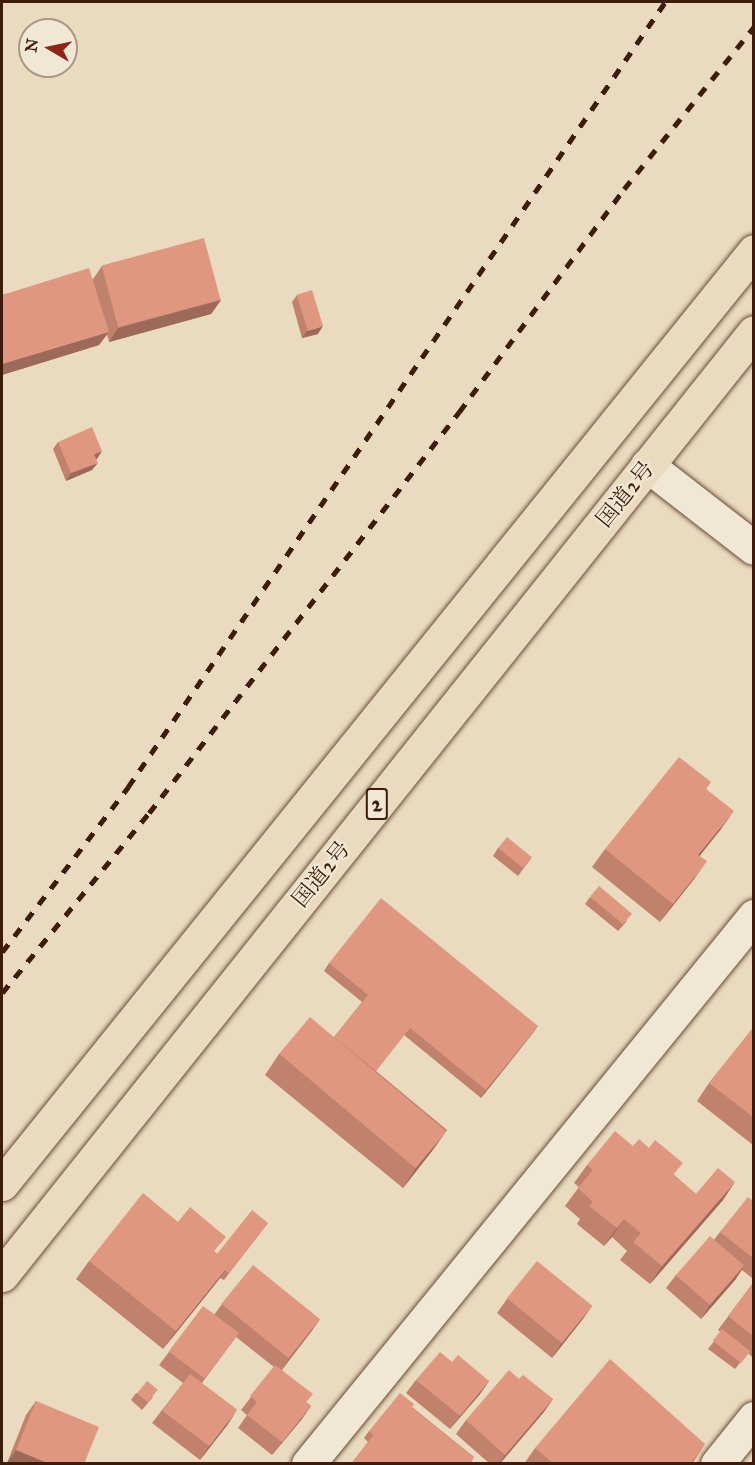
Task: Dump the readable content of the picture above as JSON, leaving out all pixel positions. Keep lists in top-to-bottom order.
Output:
{
  "streets": {
    "highway": ["国道2号", "2"]
  },
  "north": "left"
}
